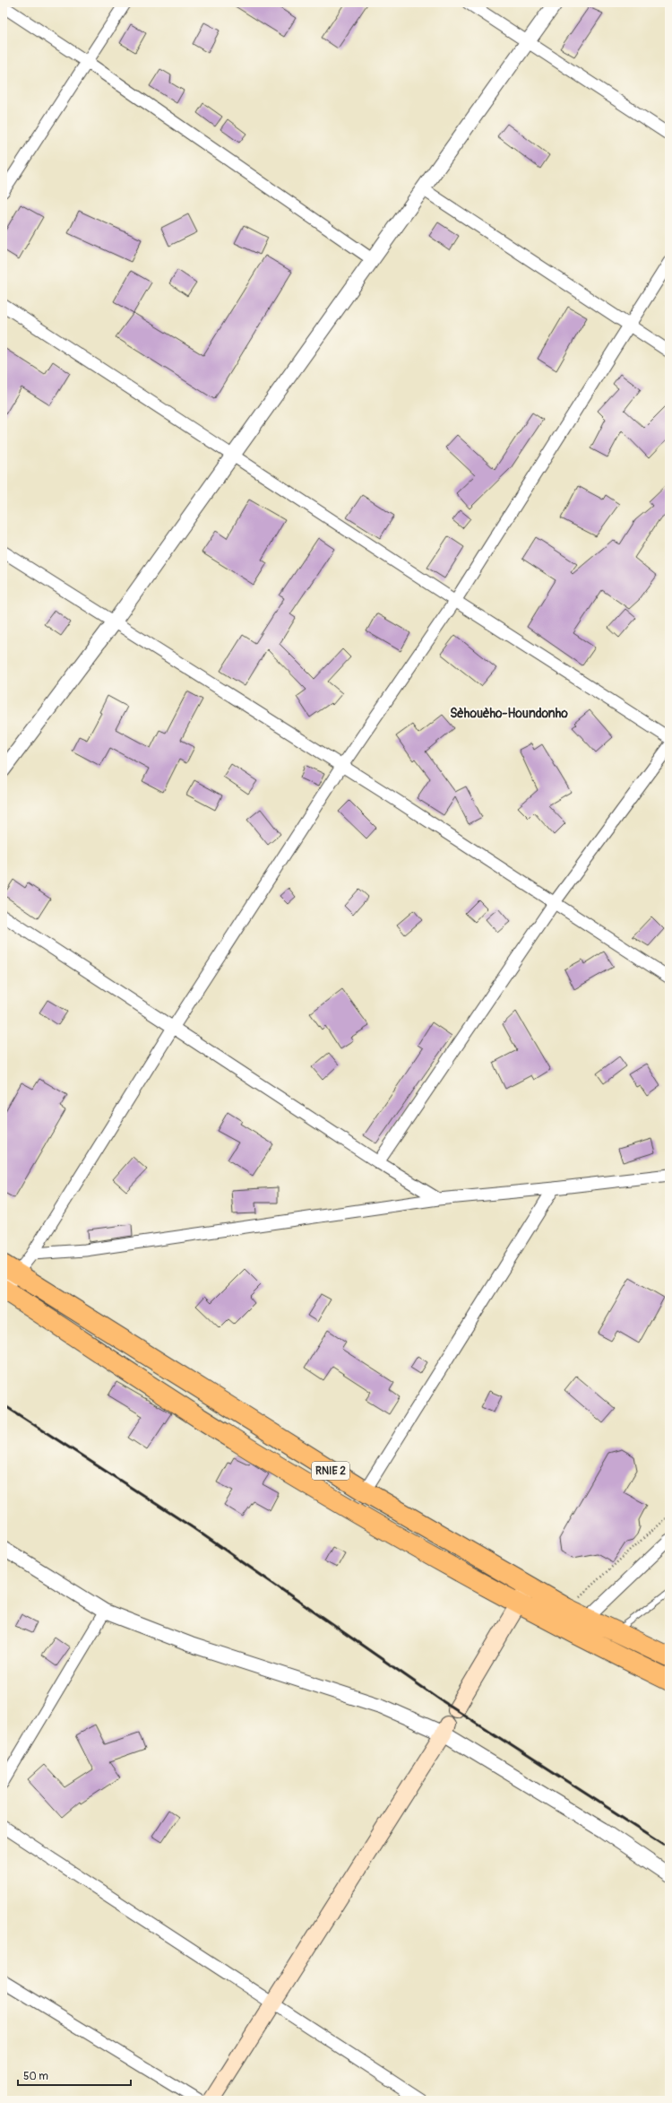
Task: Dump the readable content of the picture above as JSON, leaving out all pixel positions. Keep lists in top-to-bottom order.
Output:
{
  "streets": {
    "highway": ["RNIE 2"]
  },
  "districts": ["Sèhouèho-Houndonho"],
  "scale_bar": "50 m"
}
